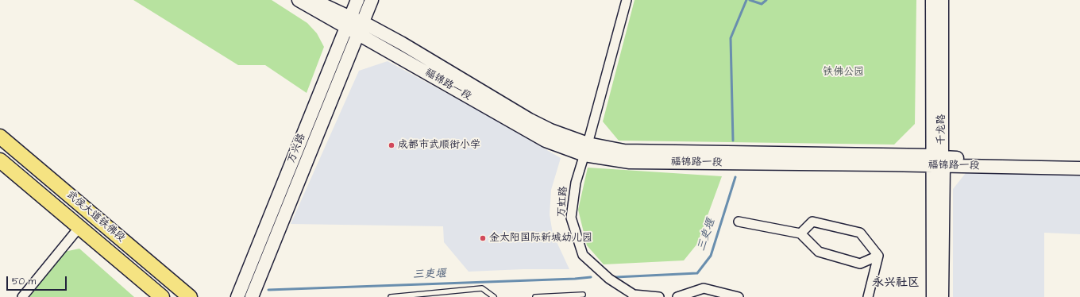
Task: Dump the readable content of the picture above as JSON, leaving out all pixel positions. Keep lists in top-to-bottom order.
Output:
{
  "streets": {
    "main road": ["武侯大道铁佛段"],
    "street": [
      "福锦路一段",
      "千龙路",
      "万兴路",
      "万虹路"
    ]
  },
  "crossings": [
    ["福锦路一段", "千龙路"],
    ["福锦路一段", "万兴路"],
    ["福锦路一段", "万虹路"]
  ],
  "districts": ["永兴社区"],
  "water": ["三吏堰"],
  "parks": ["铁佛公园"],
  "places": ["成都市武顺街小学", "金太阳国际新城幼儿园"],
  "scale_bar": "50 m"
}
